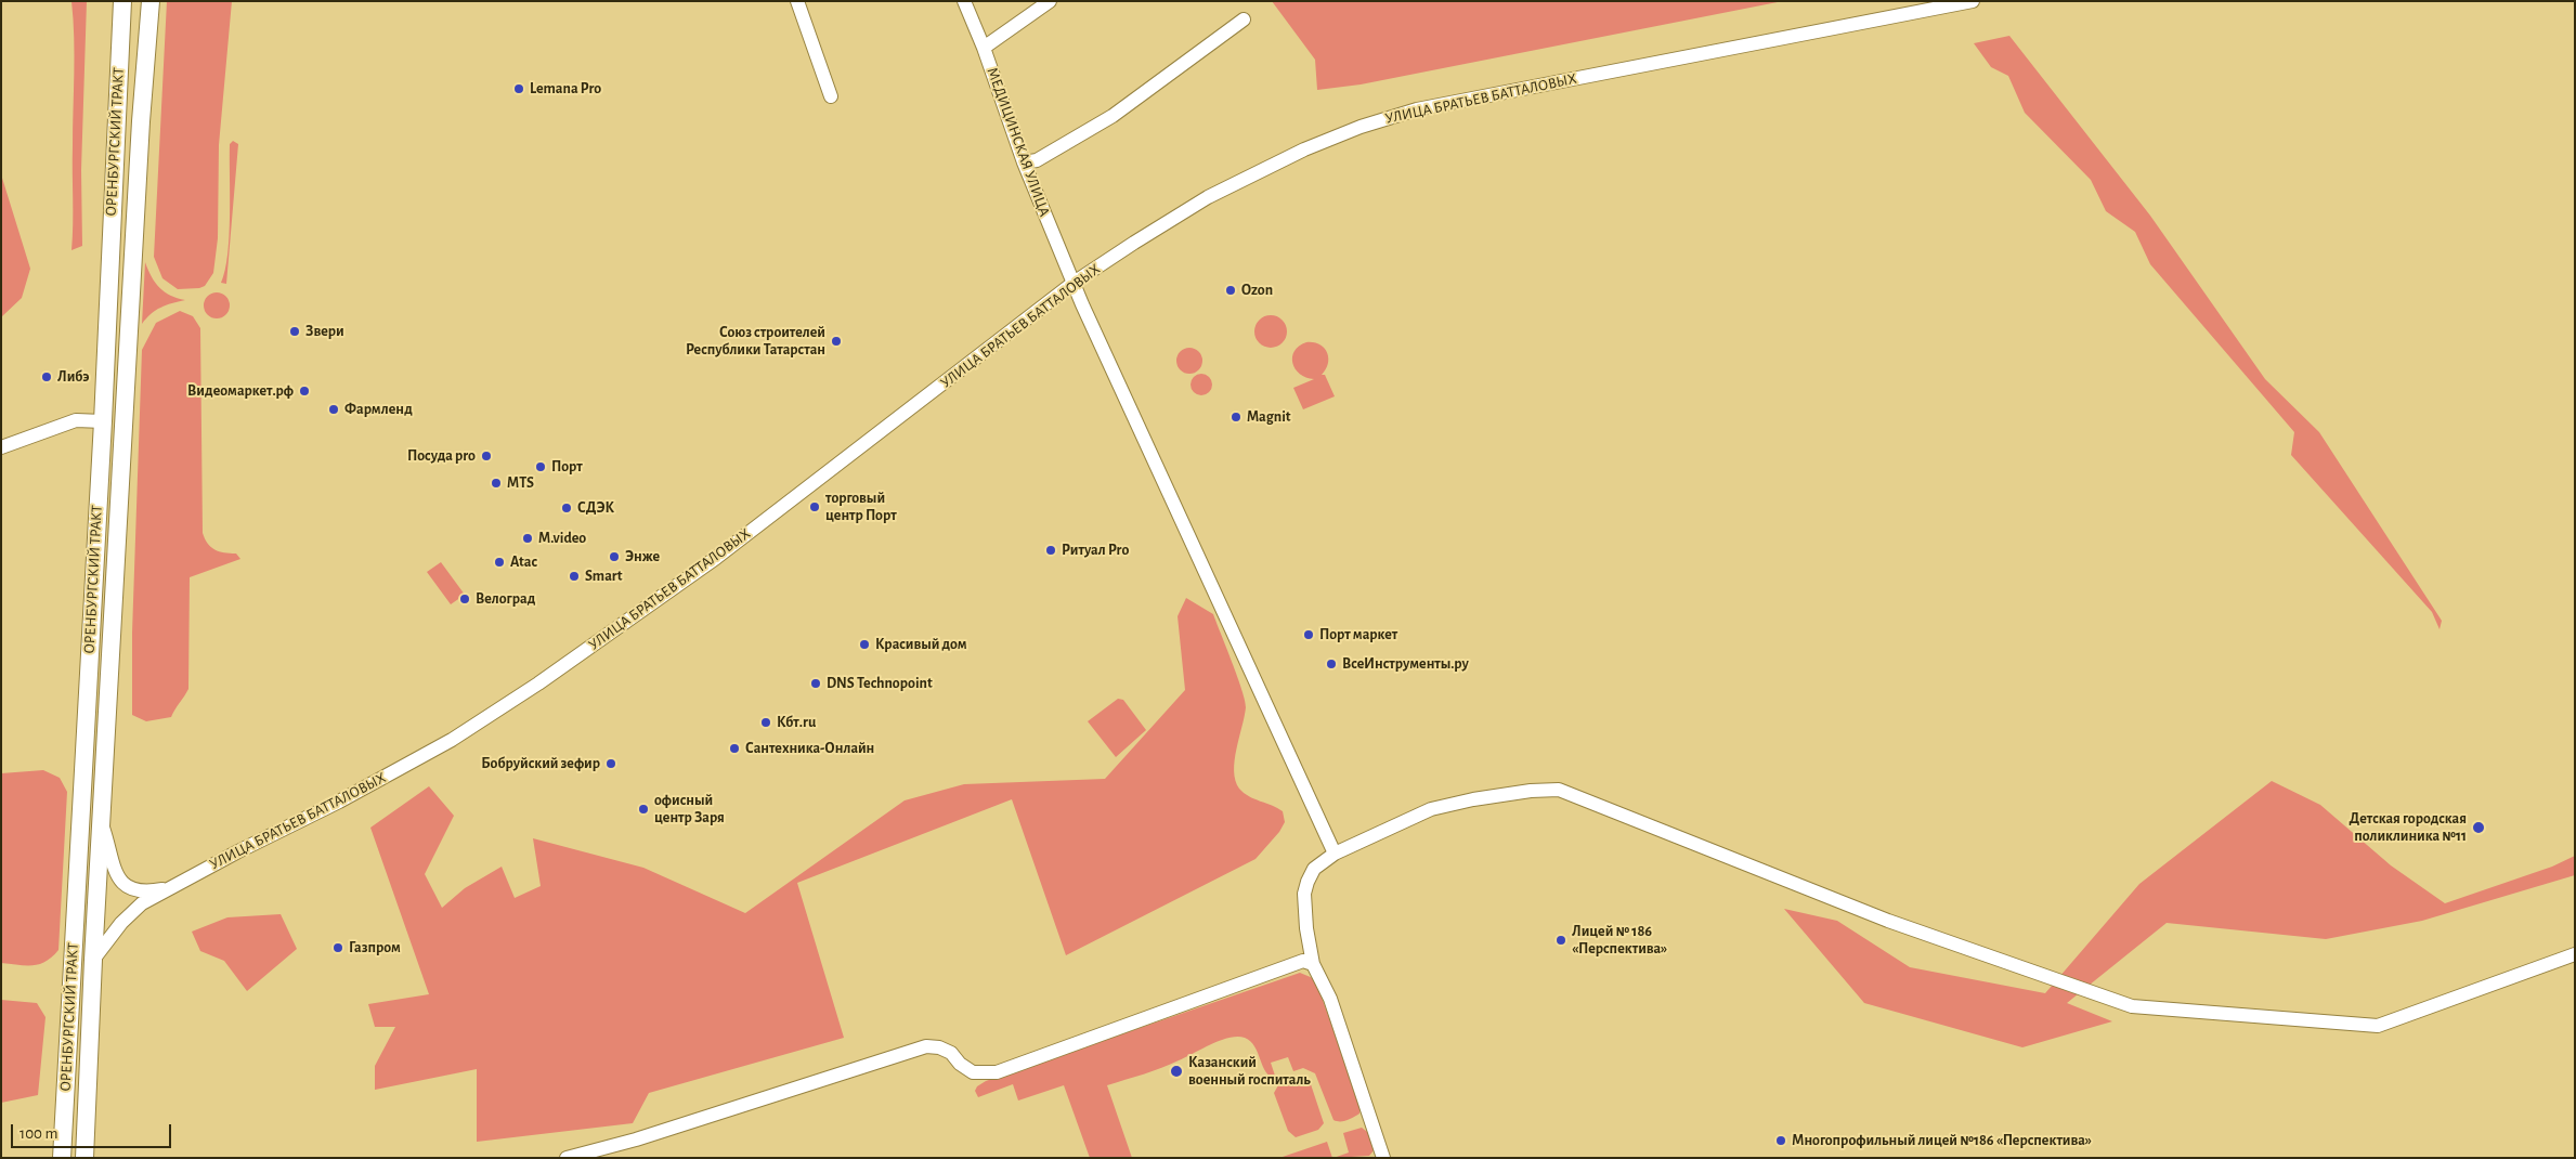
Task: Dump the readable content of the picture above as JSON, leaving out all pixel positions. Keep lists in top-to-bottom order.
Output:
{
  "streets": {
    "main road": ["ОРЕНБУРГСКИЙ ТРАКТ"],
    "street": ["УЛИЦА БРАТЬЕВ БАТТАЛОВЫХ", "МЕДИЦИНСКАЯ УЛИЦА"]
  },
  "crossings": [
    ["УЛИЦА БРАТЬЕВ БАТТАЛОВЫХ", "ОРЕНБУРГСКИЙ ТРАКТ"],
    ["УЛИЦА БРАТЬЕВ БАТТАЛОВЫХ", "МЕДИЦИНСКАЯ УЛИЦА"]
  ],
  "places": [
    "Lemana Pro",
    "Ozon",
    "Звери",
    "Союз строителей Республики Татарстан",
    "Либэ",
    "Видеомаркет.рф",
    "Фармленд",
    "Magnit",
    "Посуда pro",
    "Порт",
    "MTS",
    "торговый центр Порт",
    "СДЭК",
    "M.video",
    "Ритуал Pro",
    "Энже",
    "Atac",
    "Smart",
    "Велоград",
    "Порт маркет",
    "Красивый дом",
    "ВсеИнструменты.ру",
    "DNS Technopoint",
    "Кбт.ru",
    "Сантехника-Онлайн",
    "Бобруйский зефир",
    "офисный центр Заря",
    "Детская городская поликлиника №11",
    "Лицей № 186 «Перспектива»",
    "Газпром",
    "Казанский военный госпиталь",
    "Многопрофильный лицей №186 «Перспектива»"
  ],
  "scale_bar": "100 m"
}
